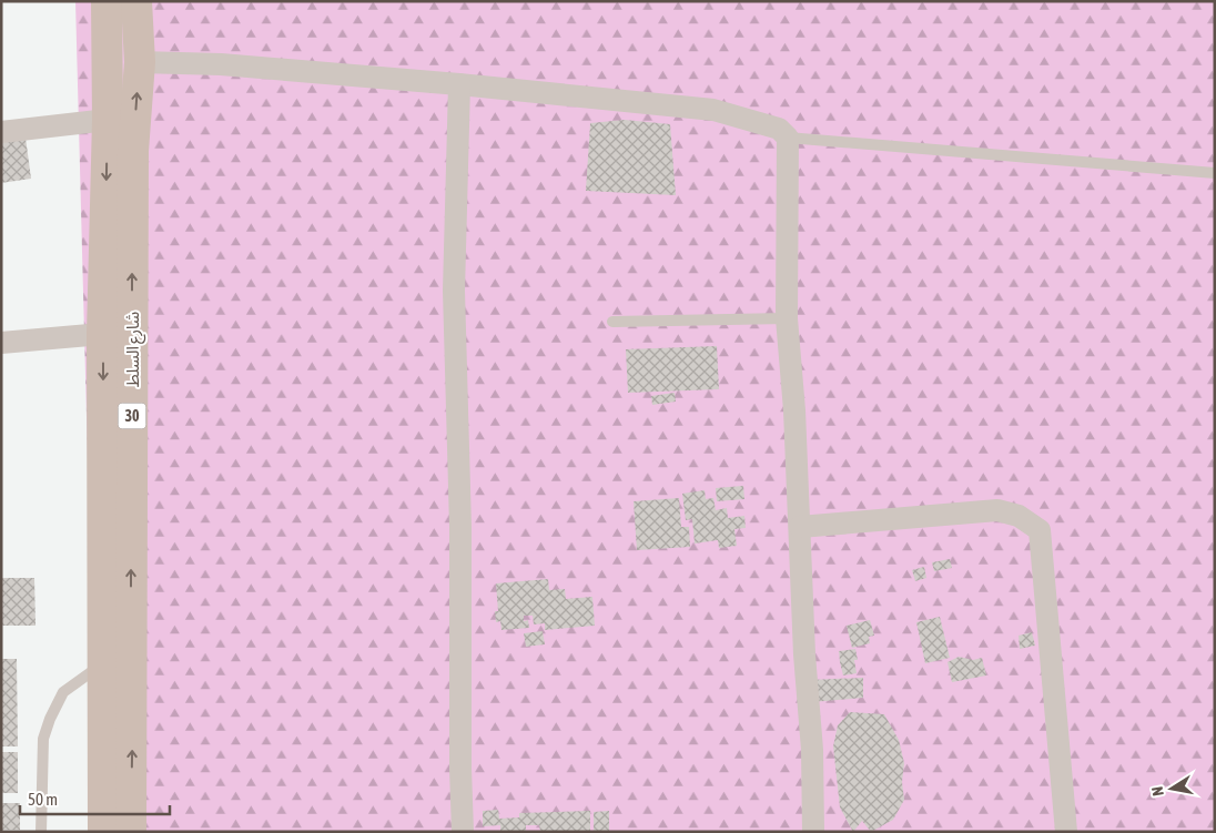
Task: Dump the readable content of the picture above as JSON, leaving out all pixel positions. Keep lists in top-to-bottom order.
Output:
{
  "streets": {
    "main road": ["شارع السلط", "30"]
  },
  "scale_bar": "50 m",
  "north": "left"
}
